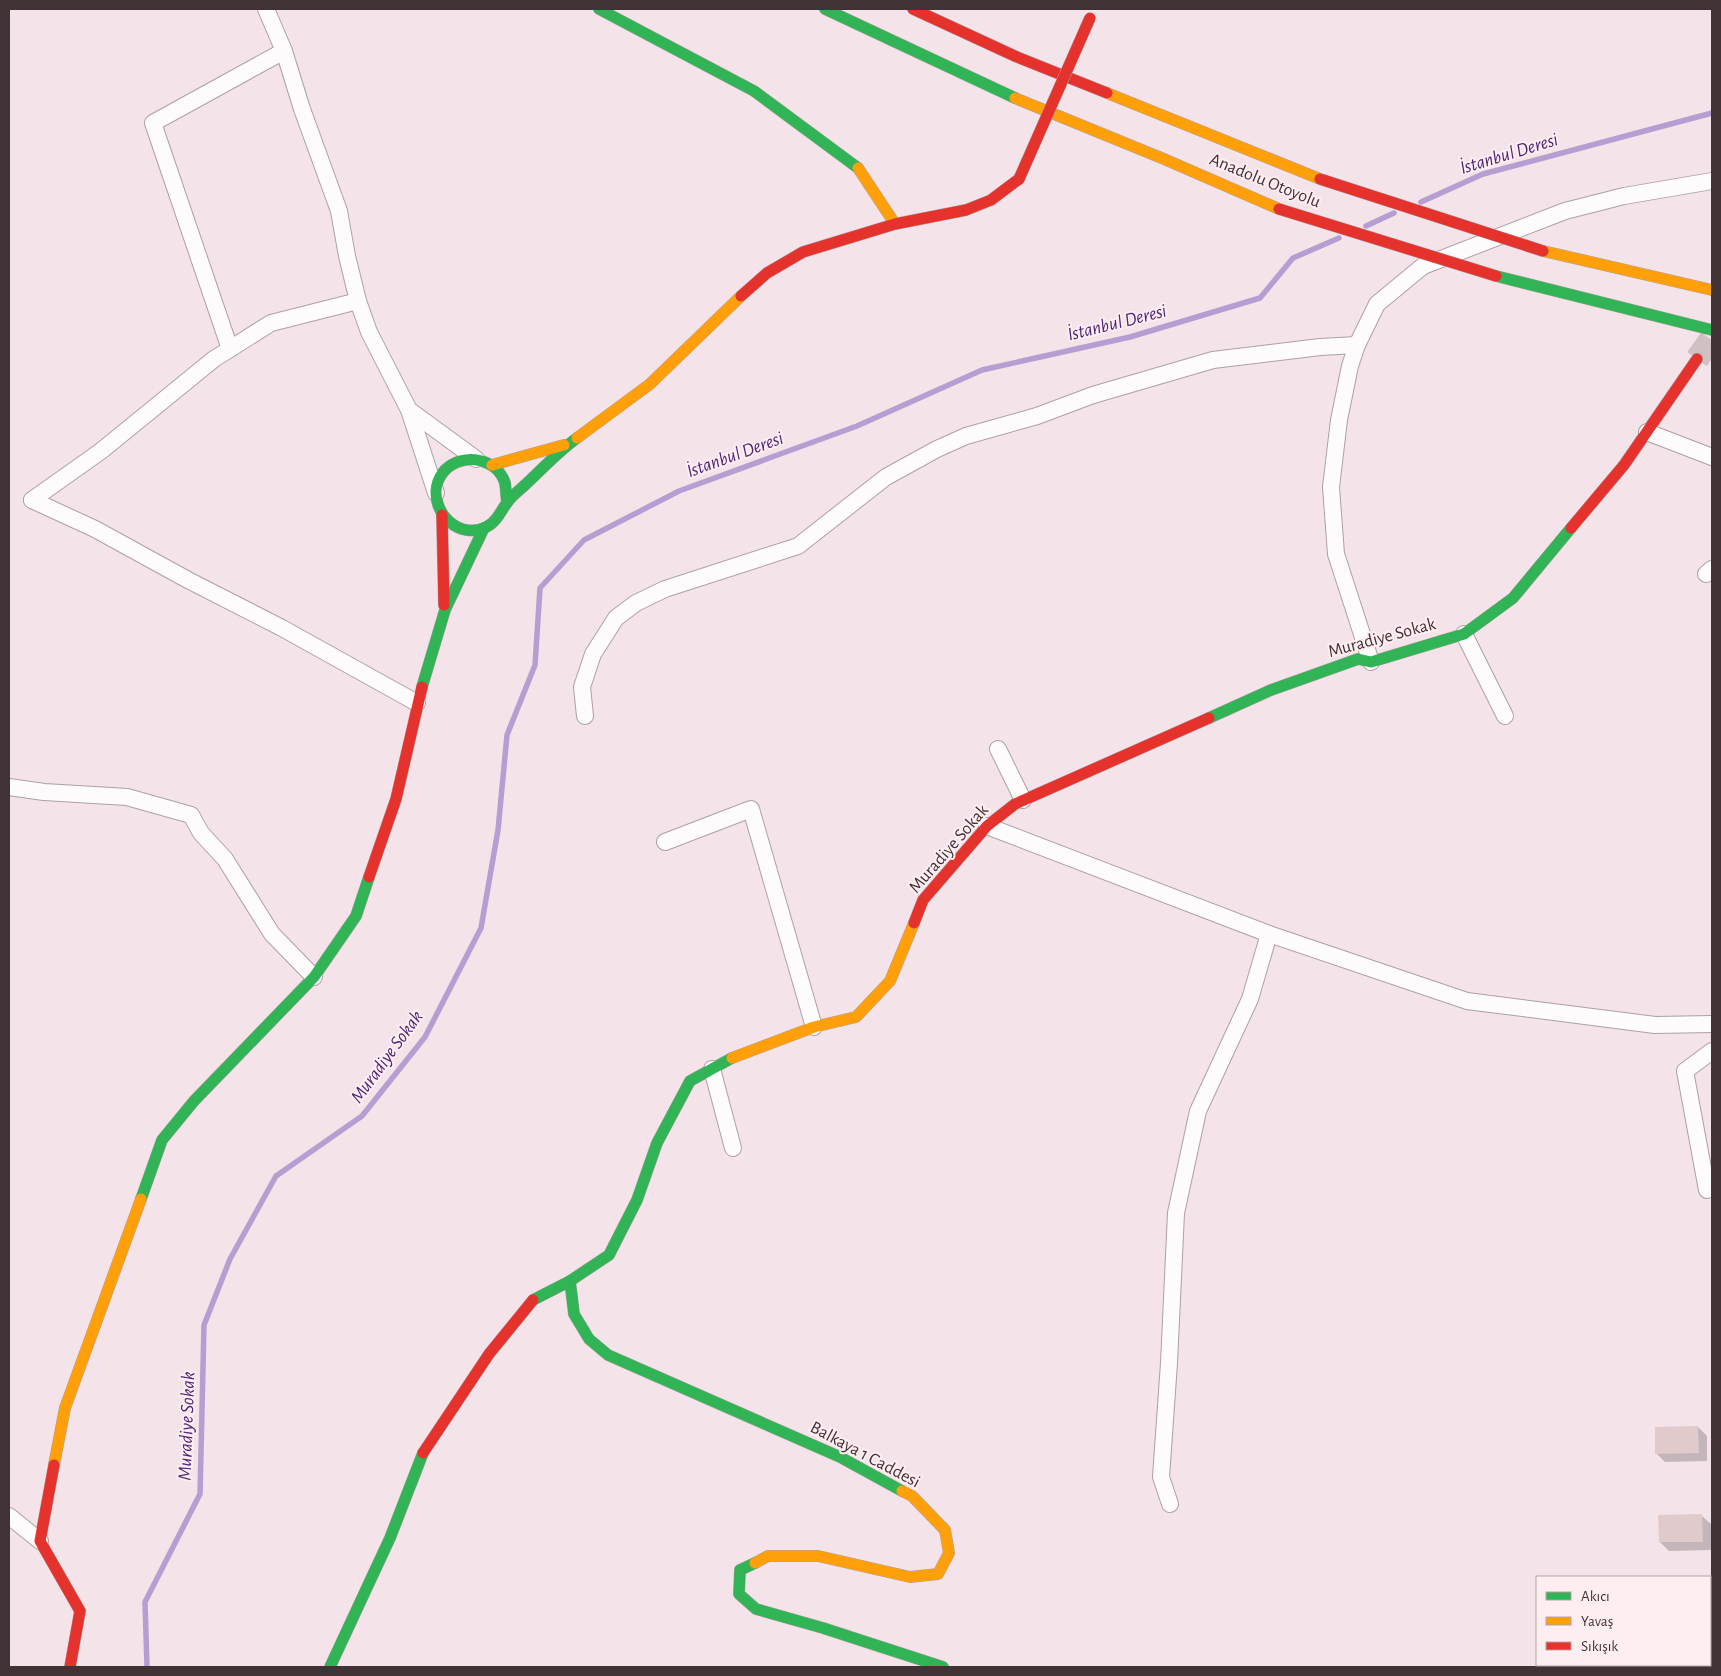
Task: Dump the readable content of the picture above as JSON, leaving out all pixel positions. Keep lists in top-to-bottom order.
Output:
{
  "streets": {
    "main road": ["Anadolu Otoyolu", "Muradiye Sokak", "Balkaya 1 Caddesi"]
  },
  "crossings": [
    ["Muradiye Sokak", "Balkaya 1 Caddesi"]
  ],
  "water": ["İstanbul Deresi", "Muradiye Sokak"],
  "legend": ["Akıcı", "Yavaş", "Sıkışık"]
}
